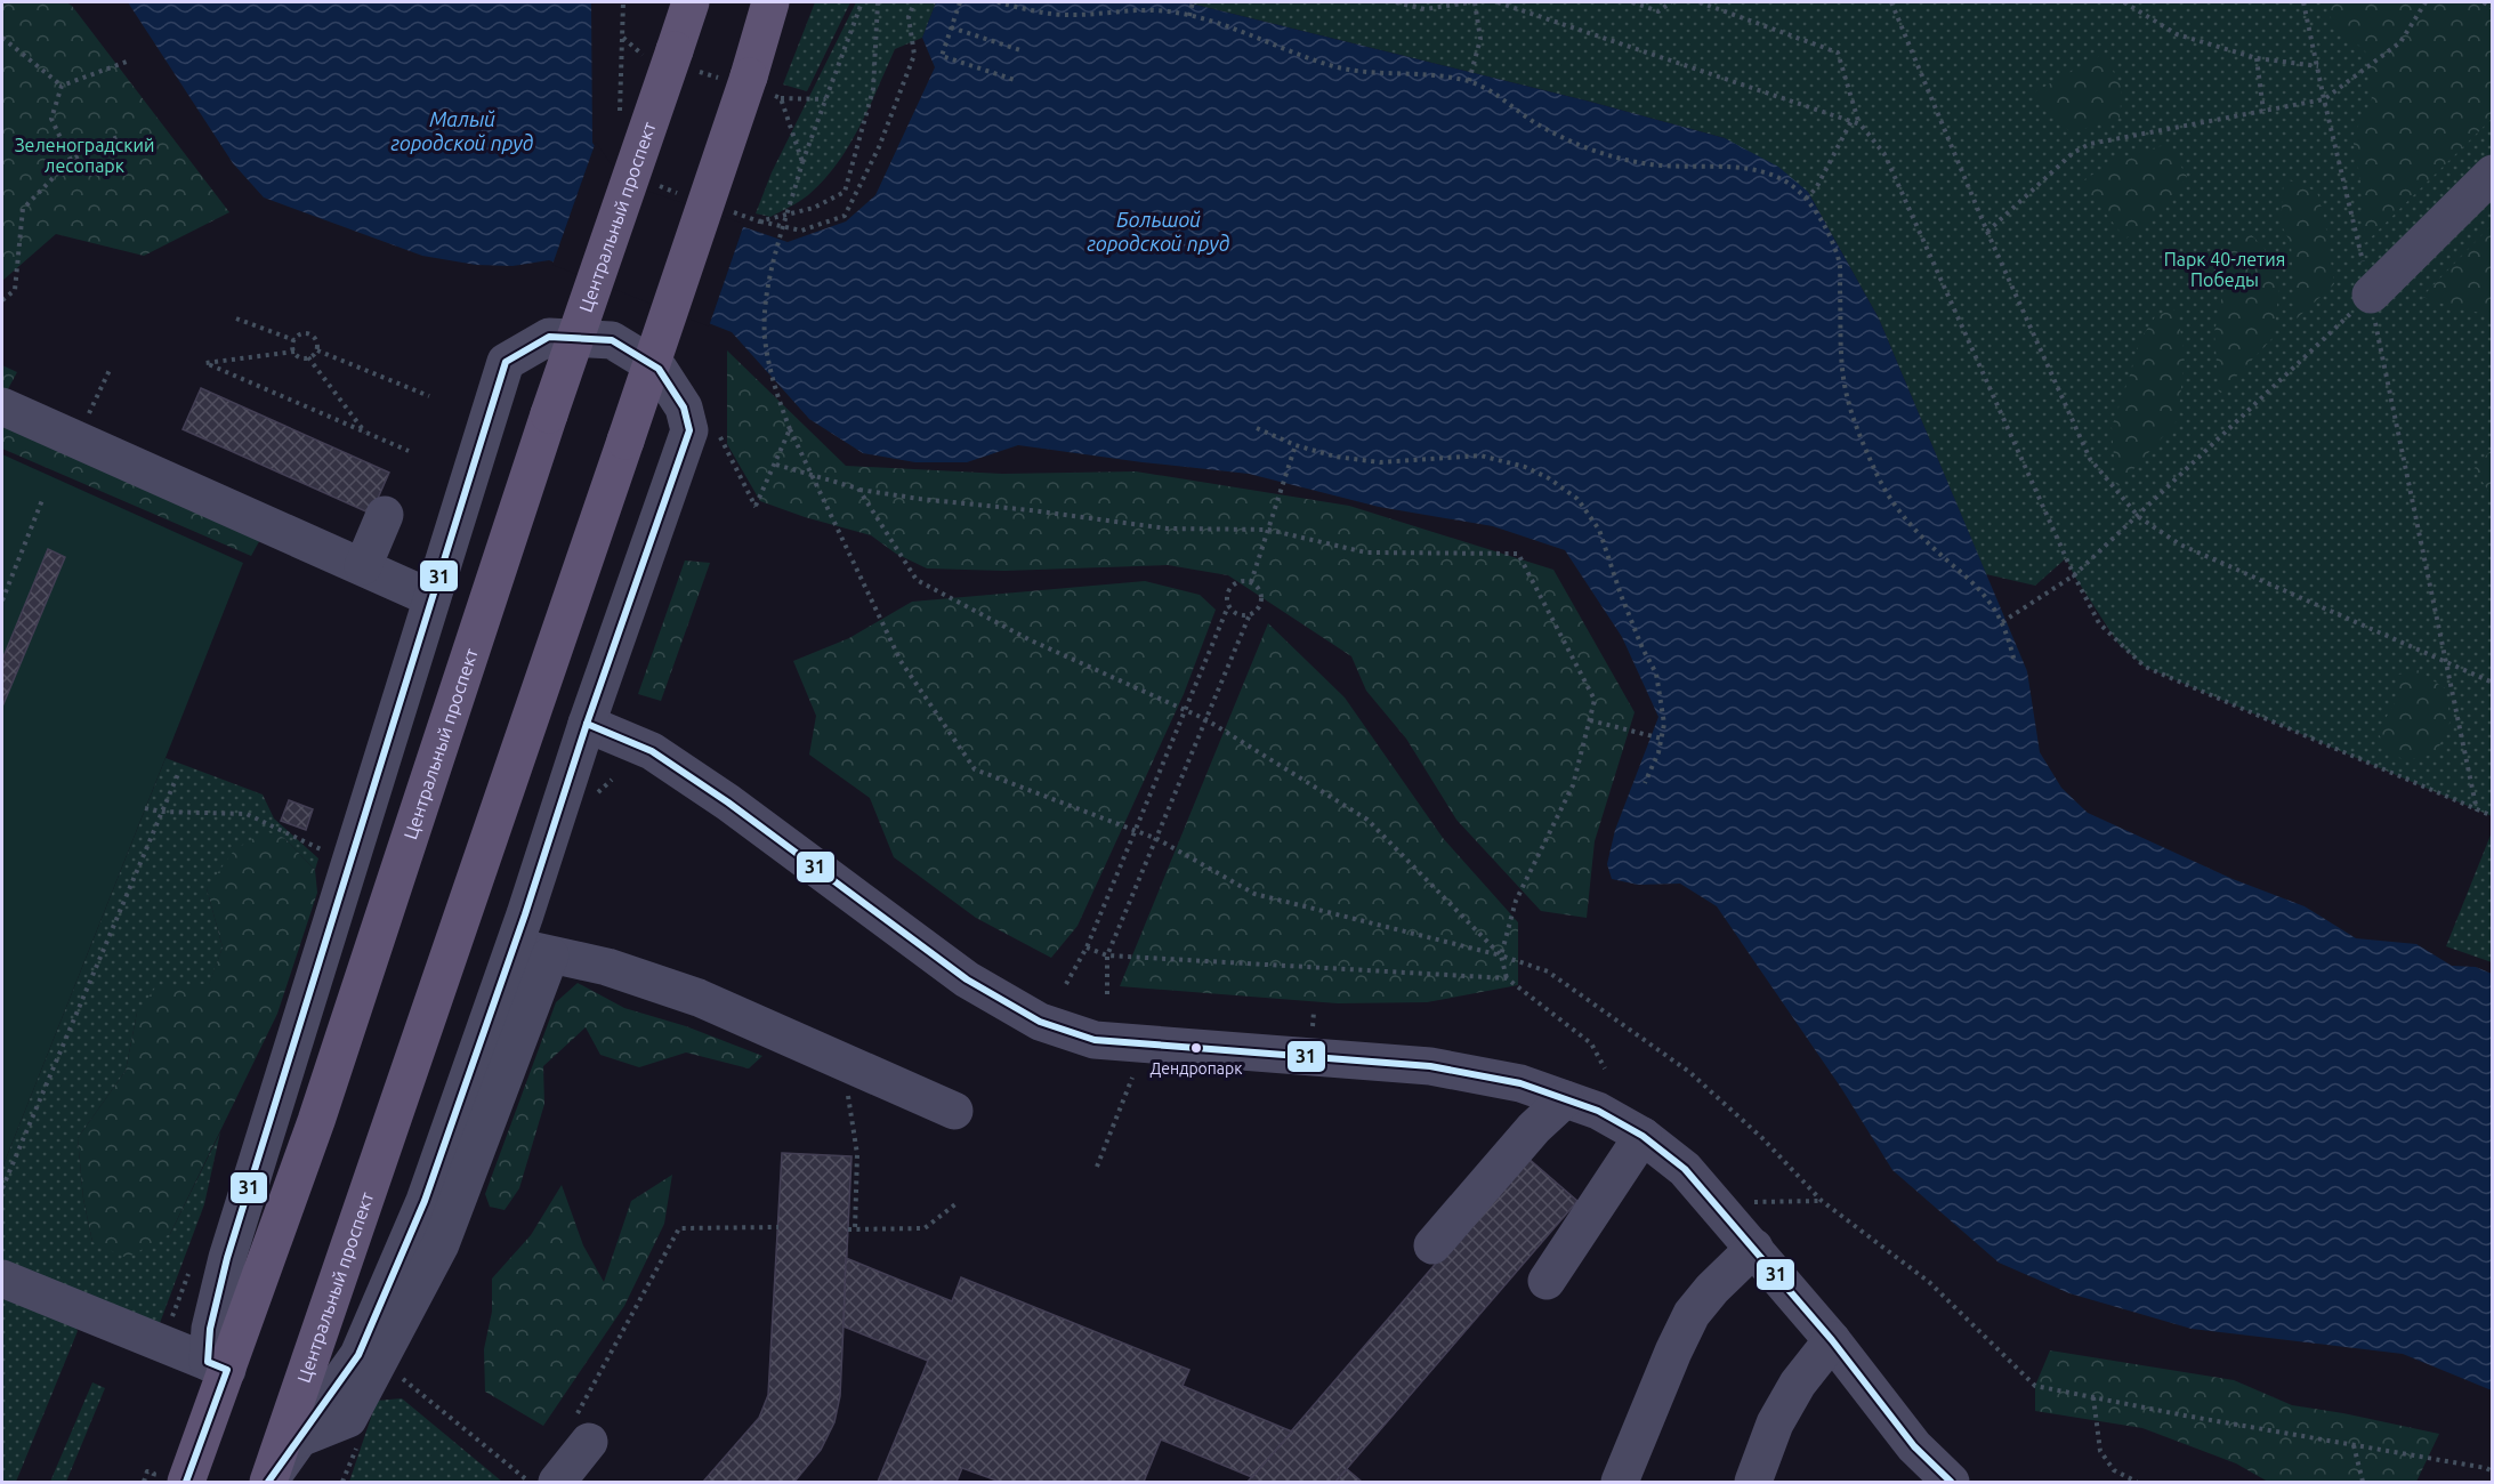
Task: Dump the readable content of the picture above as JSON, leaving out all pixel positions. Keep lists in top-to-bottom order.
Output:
{
  "streets": {
    "main road": ["Центральный проспект"]
  },
  "water": ["Малый городской пруд", "Большой городской пруд"],
  "parks": ["Зеленоградский лесопарк", "Парк 40-летия Победы"],
  "places": ["Дендропарк"],
  "lines": ["transit line 31"]
}
